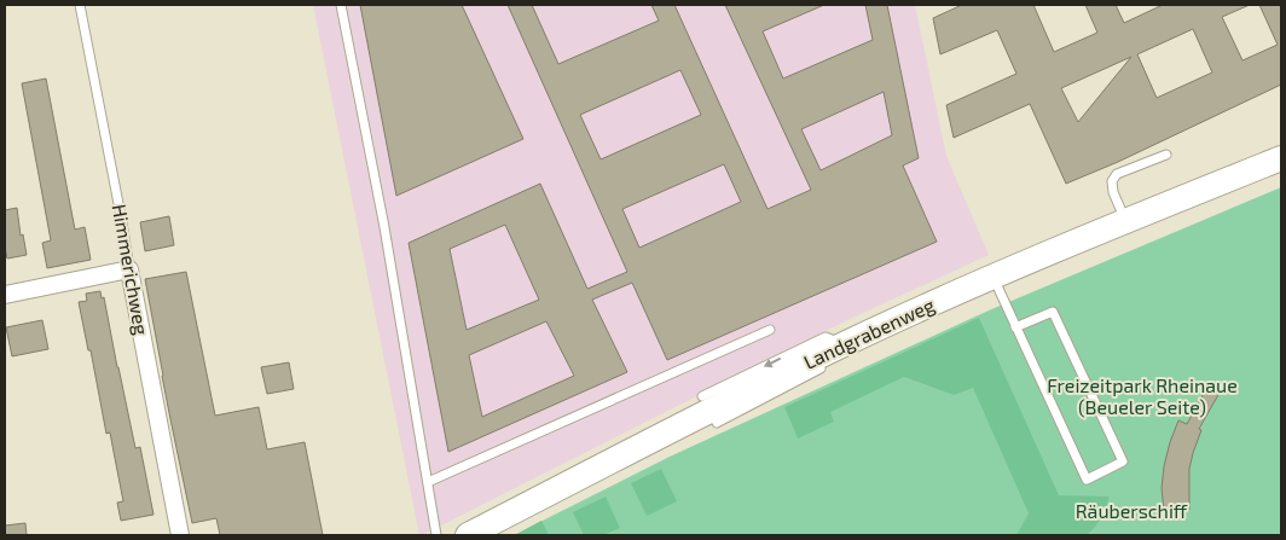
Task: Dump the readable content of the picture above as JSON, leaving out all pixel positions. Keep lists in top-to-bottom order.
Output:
{
  "streets": {
    "street": ["Himmerichweg", "Landgrabenweg"]
  },
  "parks": ["Freizeitpark Rheinaue (Beueler Seite)", "Räuberschiff"]
}
